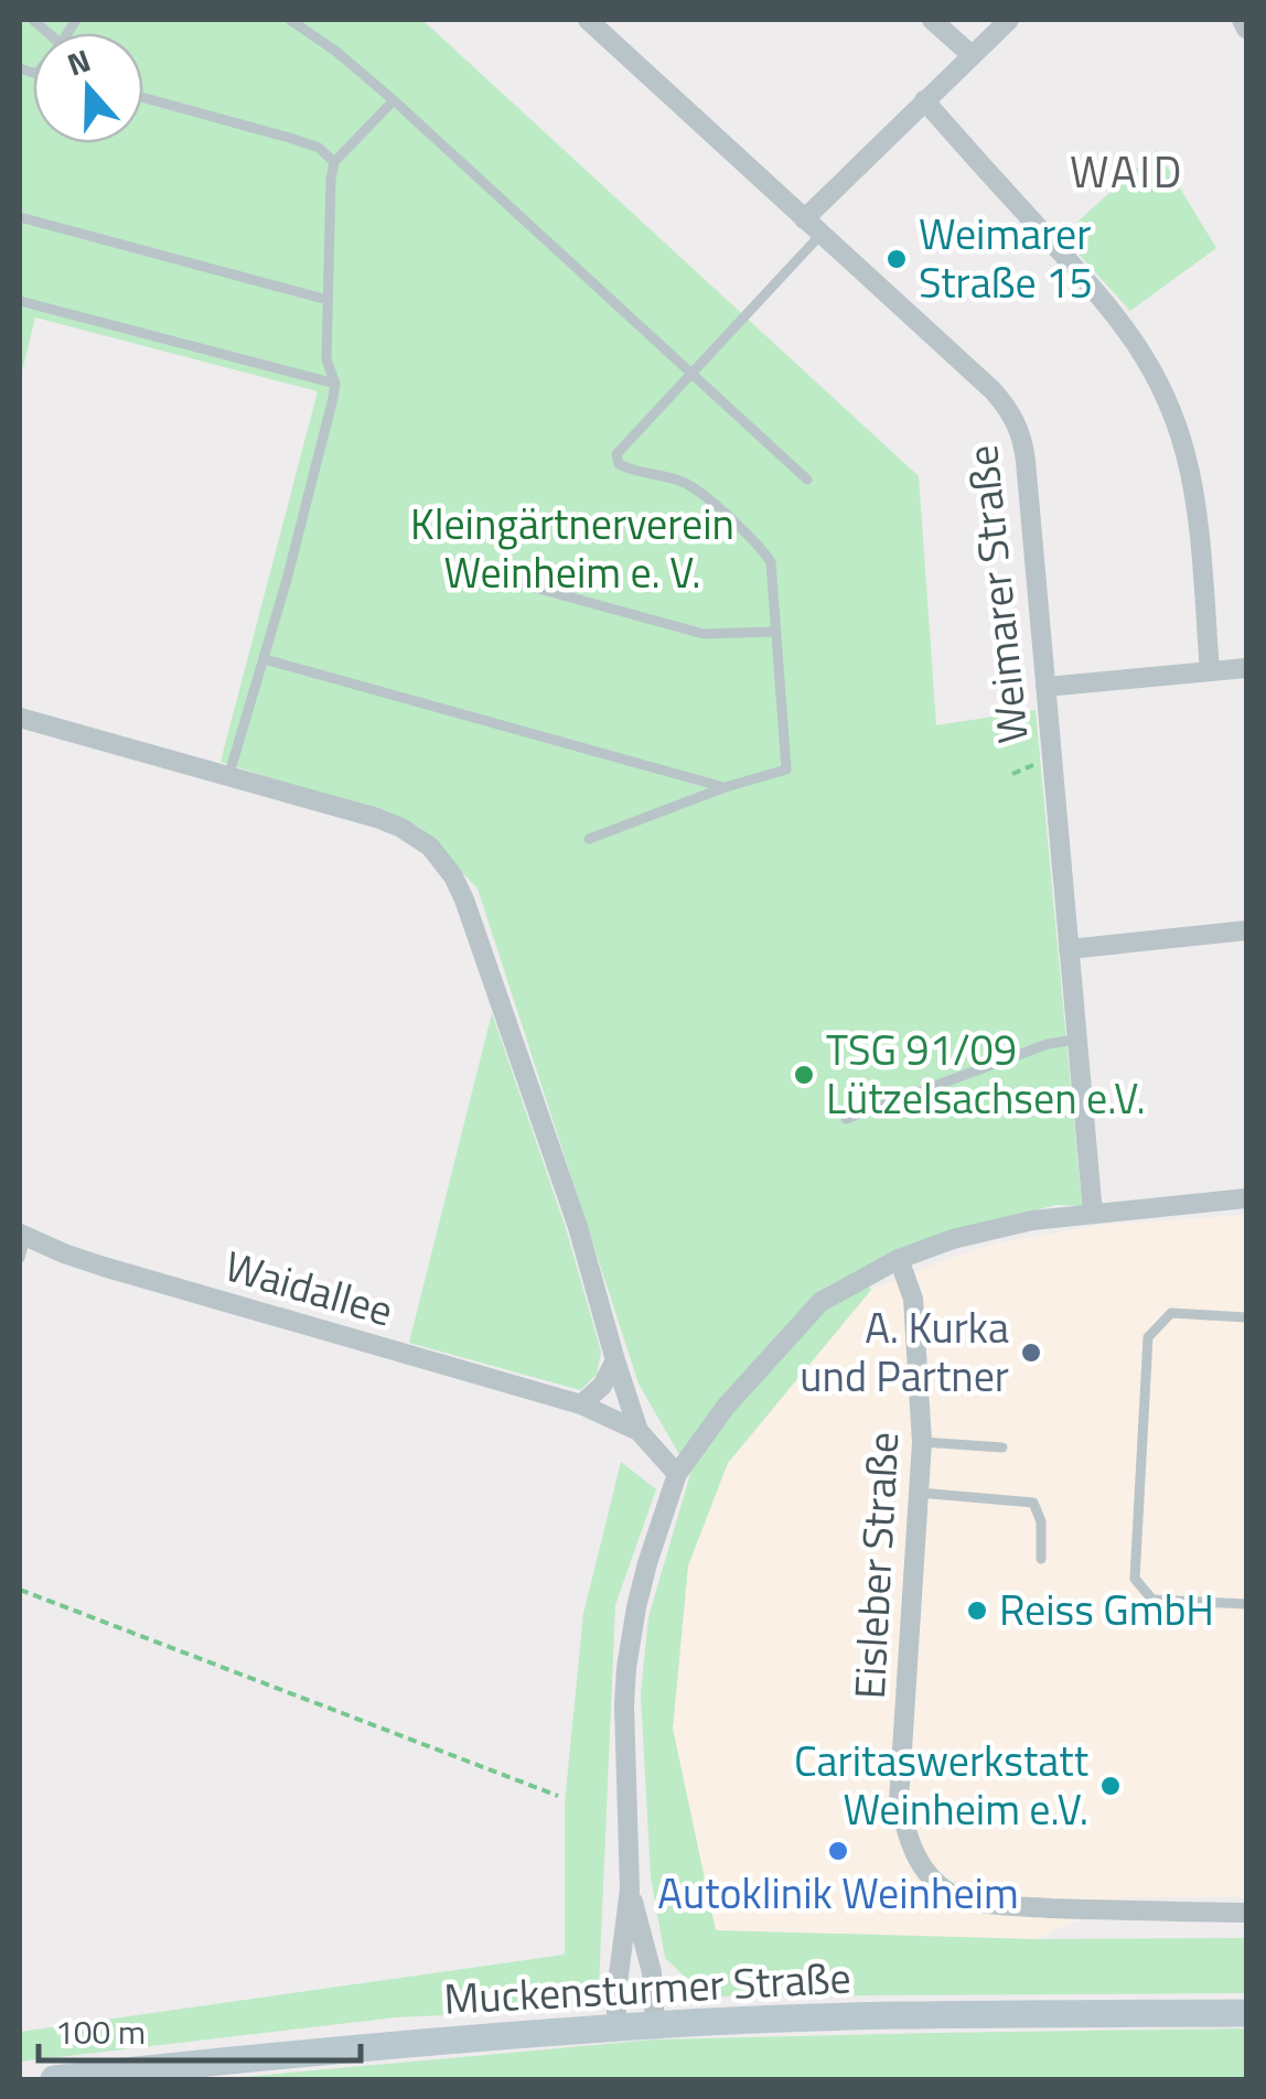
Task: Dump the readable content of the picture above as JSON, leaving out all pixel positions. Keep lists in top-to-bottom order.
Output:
{
  "streets": {
    "main road": ["Muckensturmer Straße"],
    "street": ["Weimarer Straße", "Waidallee", "Eisleber Straße"]
  },
  "districts": ["WAID"],
  "parks": ["Kleingärtnerverein Weinheim e. V."],
  "places": [
    "Weimarer Straße 15",
    "TSG 91/09 Lützelsachsen e.V.",
    "A. Kurka und Partner",
    "Reiss GmbH",
    "Caritaswerkstatt Weinheim e.V.",
    "Autoklinik Weinheim"
  ],
  "scale_bar": "100 m",
  "north": "top"
}
